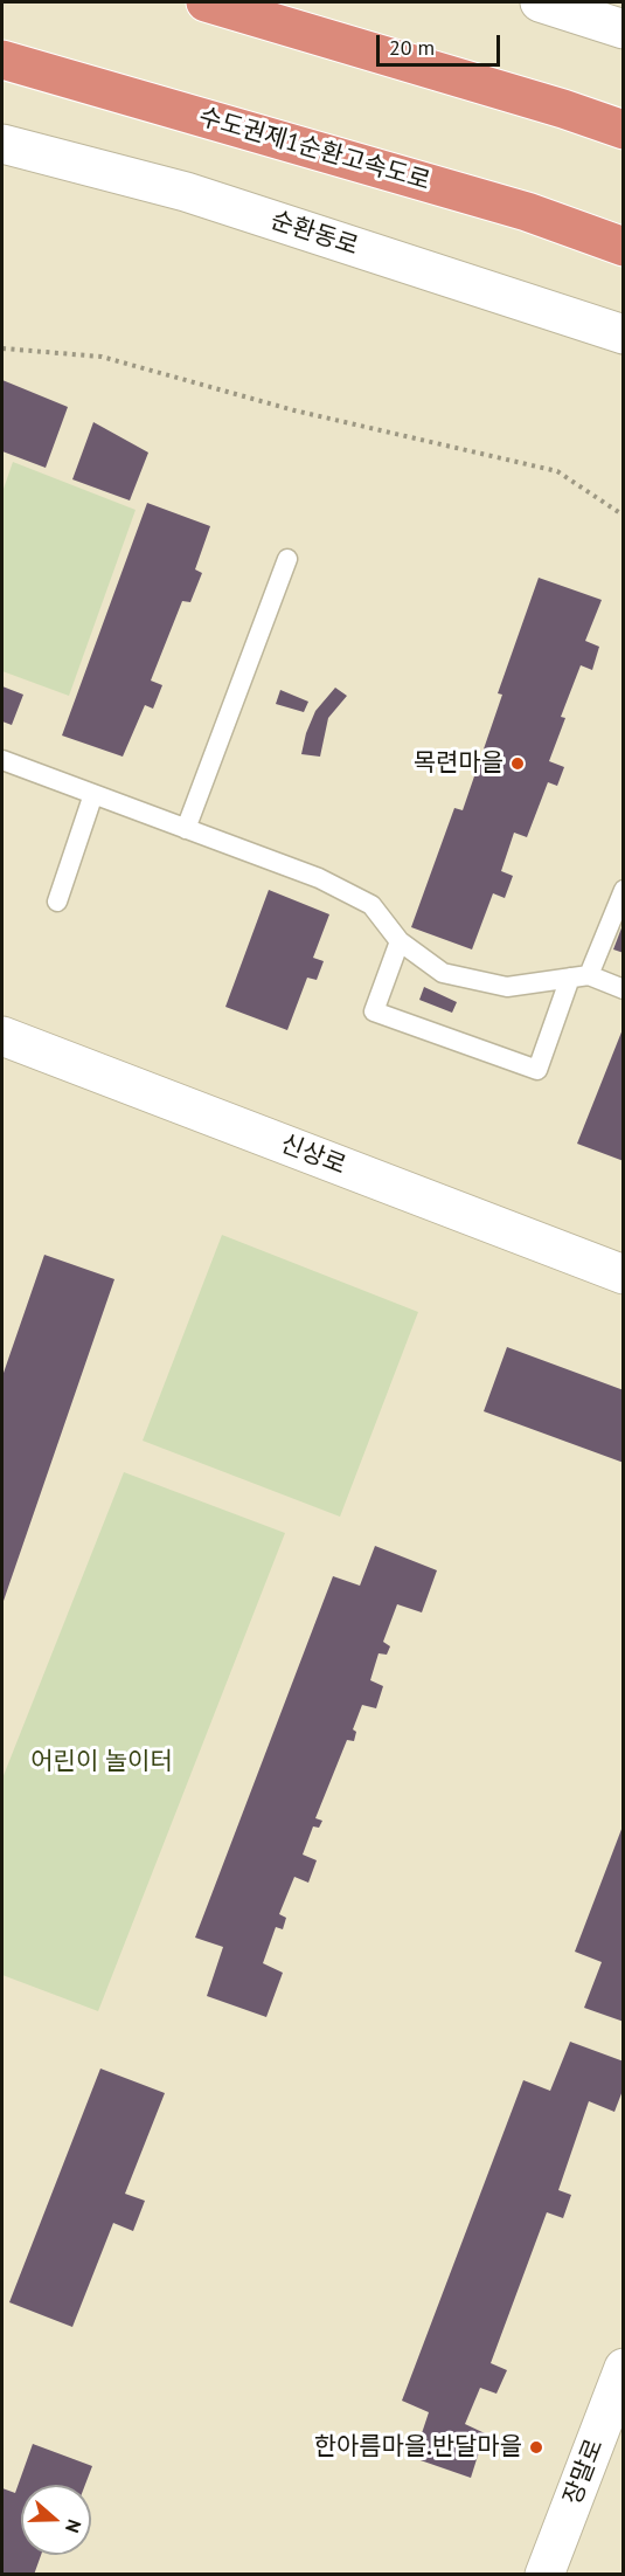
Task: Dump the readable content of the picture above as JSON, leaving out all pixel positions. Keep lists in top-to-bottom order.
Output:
{
  "streets": {
    "highway": ["수도권제1순환고속도로"],
    "street": ["순환동로", "신상로", "장말로"]
  },
  "parks": ["어린이 놀이터"],
  "places": ["목련마을", "한아름마을.반달마을"],
  "scale_bar": "20 m",
  "north": "right"
}
